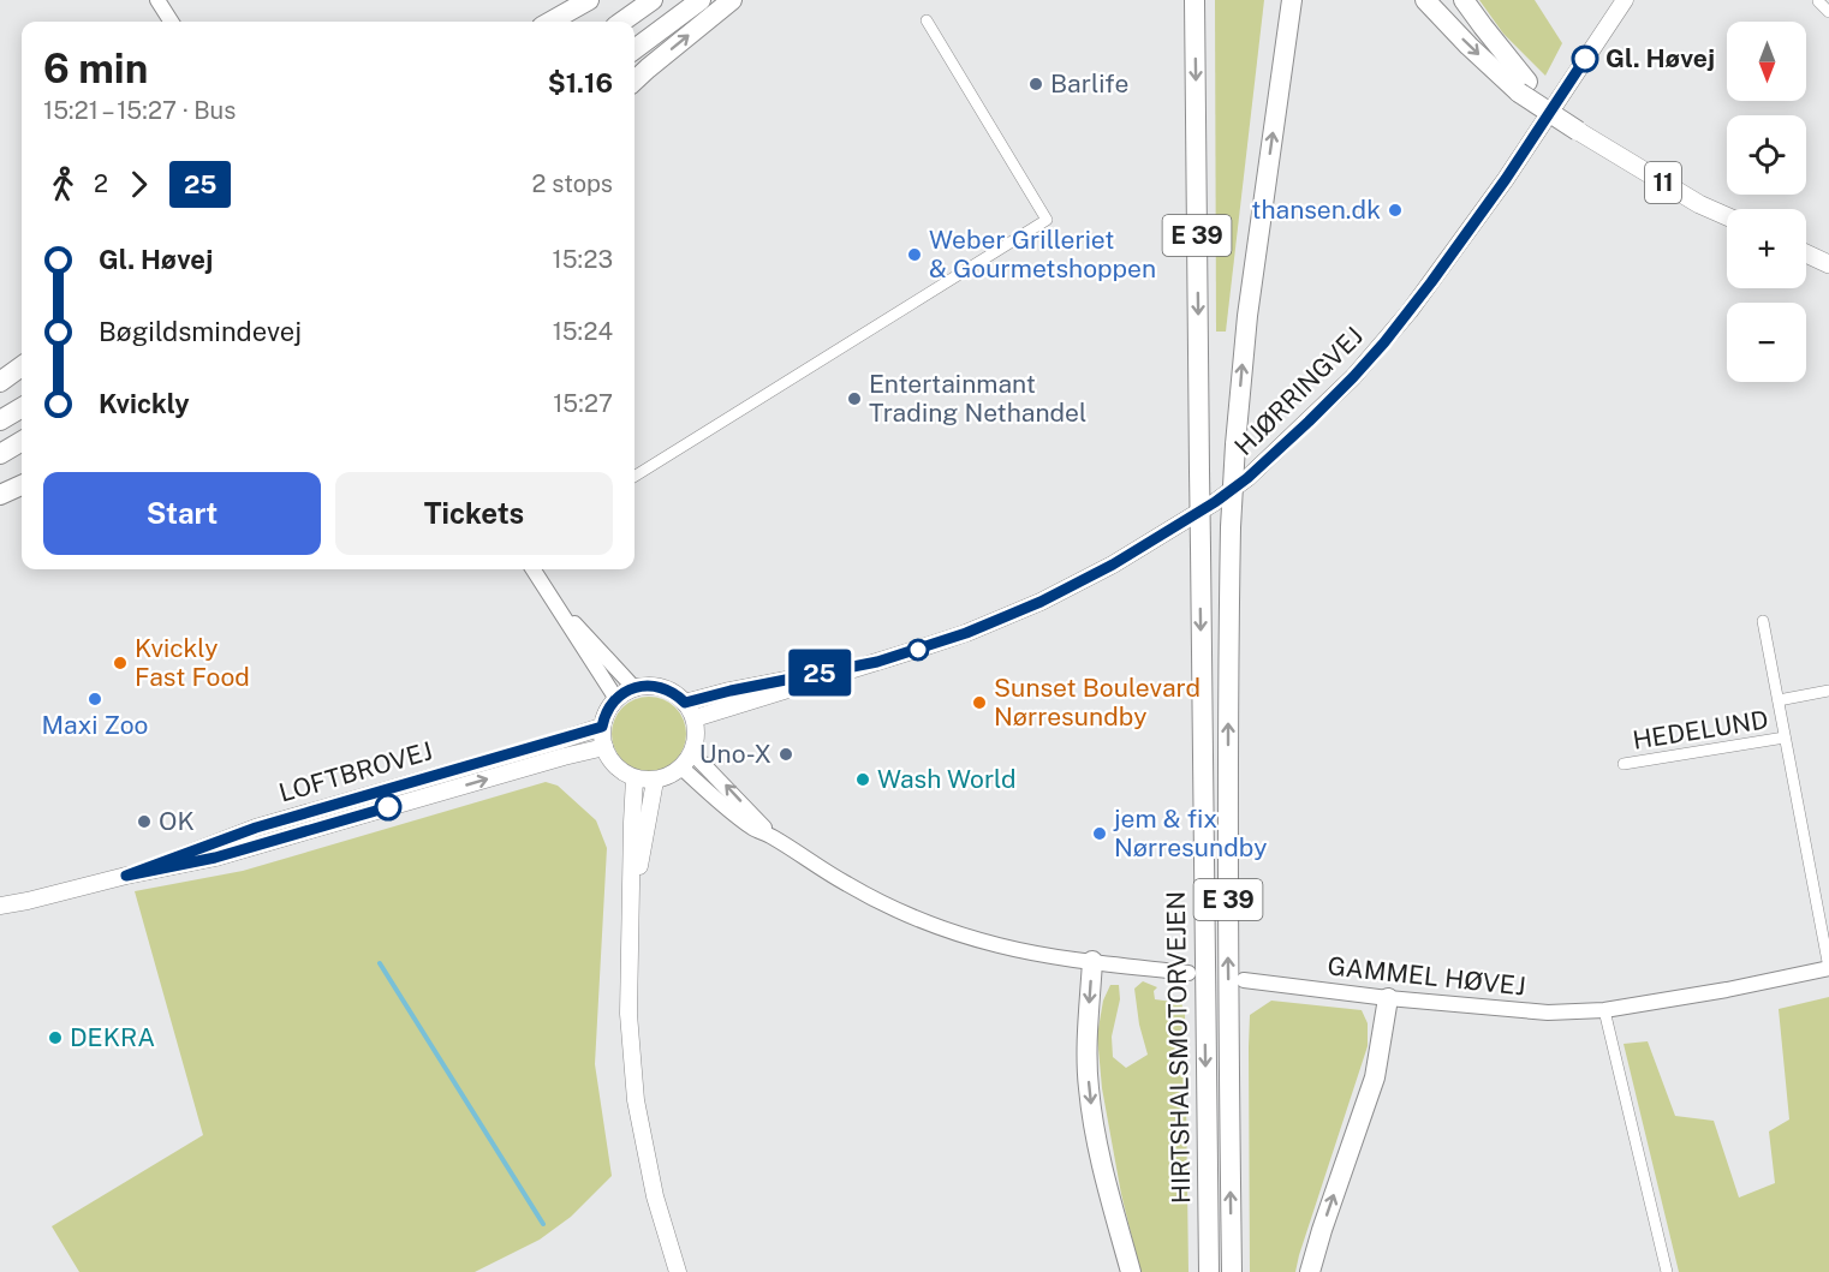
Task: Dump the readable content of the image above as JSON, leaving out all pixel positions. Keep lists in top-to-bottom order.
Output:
{
  "streets": {
    "highway": ["11", "E 39", "HIRTSHALSMOTORVEJEN"],
    "main road": ["HJØRRINGVEJ", "LOFTBROVEJ"],
    "street": ["HEDELUND", "GAMMEL HØVEJ"]
  },
  "crossings": [
    ["HJØRRINGVEJ", "LOFTBROVEJ"],
    ["HEDELUND", "GAMMEL HØVEJ"]
  ],
  "places": [
    "Gl. Høvej",
    "Barlife",
    "thansen.dk",
    "Weber Grilleriet & Gourmetshoppen",
    "Entertainmant Trading Nethandel",
    "Kvickly Fast Food",
    "Maxi Zoo",
    "Sunset Boulevard Nørresundby",
    "Uno-X",
    "Wash World",
    "OK",
    "jem & fix Nørresundby",
    "DEKRA"
  ],
  "lines": ["bus line 25"],
  "north": "bottom",
  "page": {
    "on_map": "25",
    "map_buttons": ["+", "−"],
    "heading": ["6 min", "15:21 – 15:27 · Bus", "$1.16"],
    "legs": ["2", "25", "2 stops"],
    "list": [
      {
        "name": "Gl. Høvej",
        "value": "15:23"
      },
      {
        "name": "Bøgildsmindevej",
        "value": "15:24"
      },
      {
        "name": "Kvickly",
        "value": "15:27"
      }
    ],
    "buttons": ["Start", "Tickets"]
  }
}
